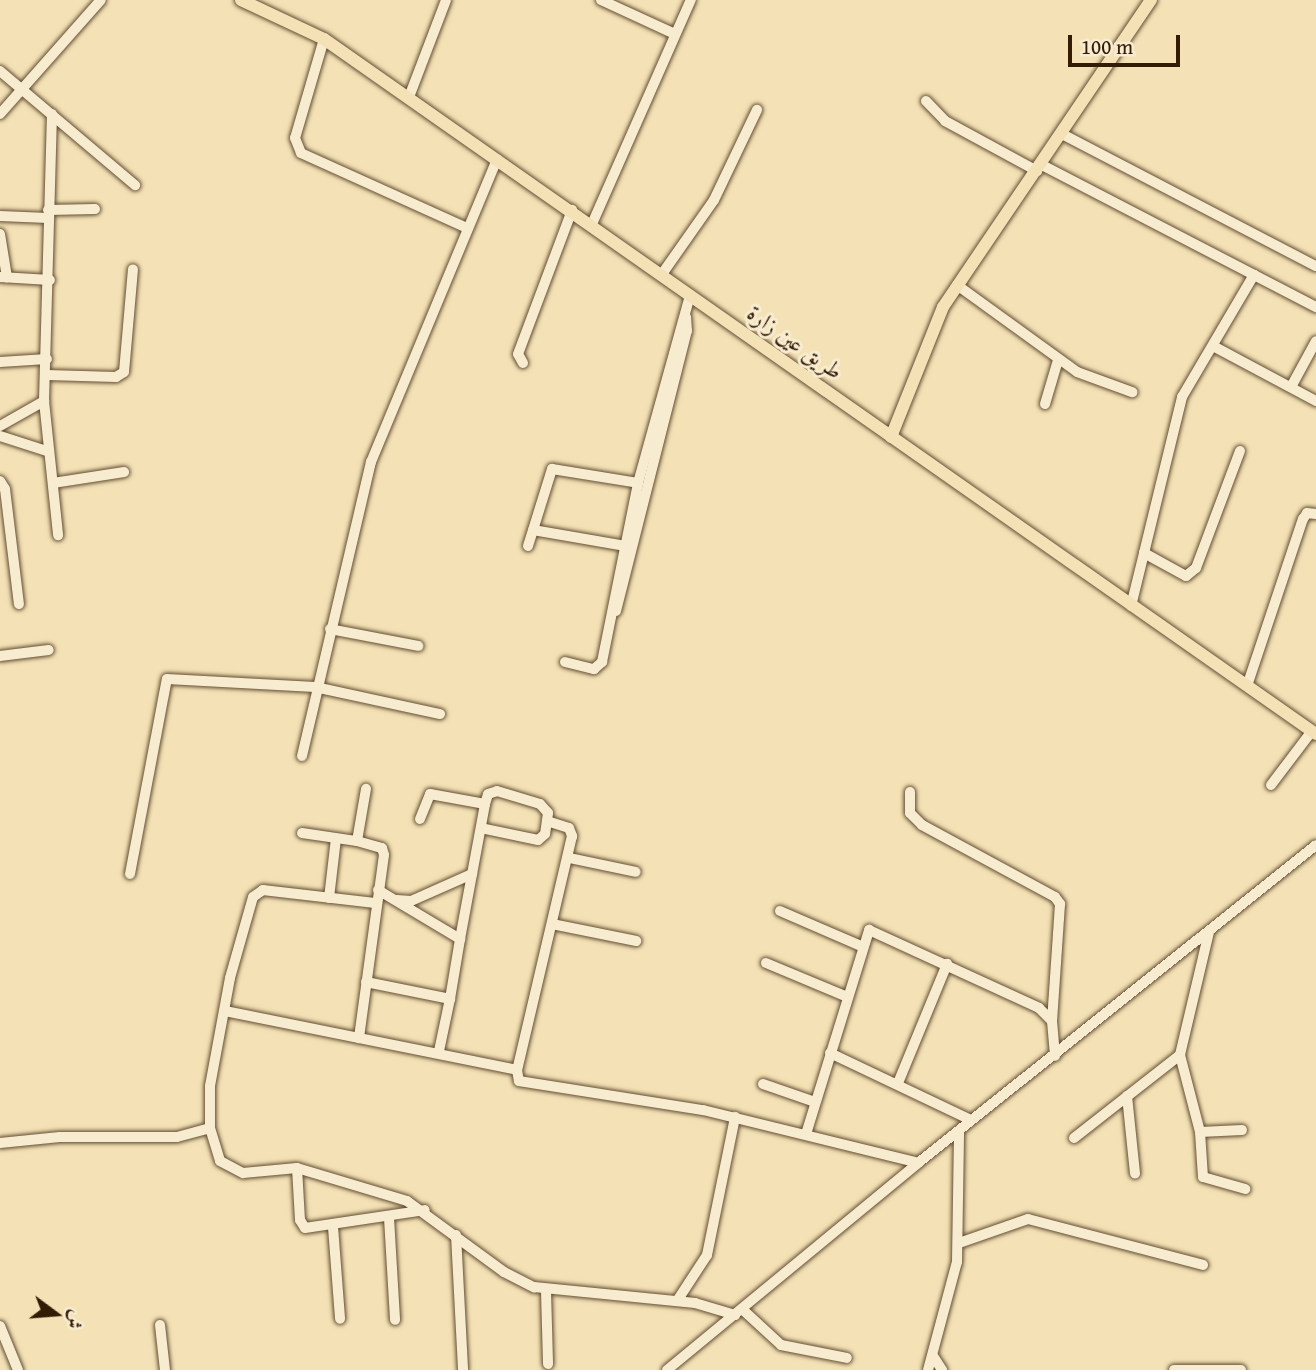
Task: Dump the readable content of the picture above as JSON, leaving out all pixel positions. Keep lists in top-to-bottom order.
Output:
{
  "streets": {
    "main road": ["طريق عين زارة"]
  },
  "scale_bar": "100 m",
  "north": "right"
}
